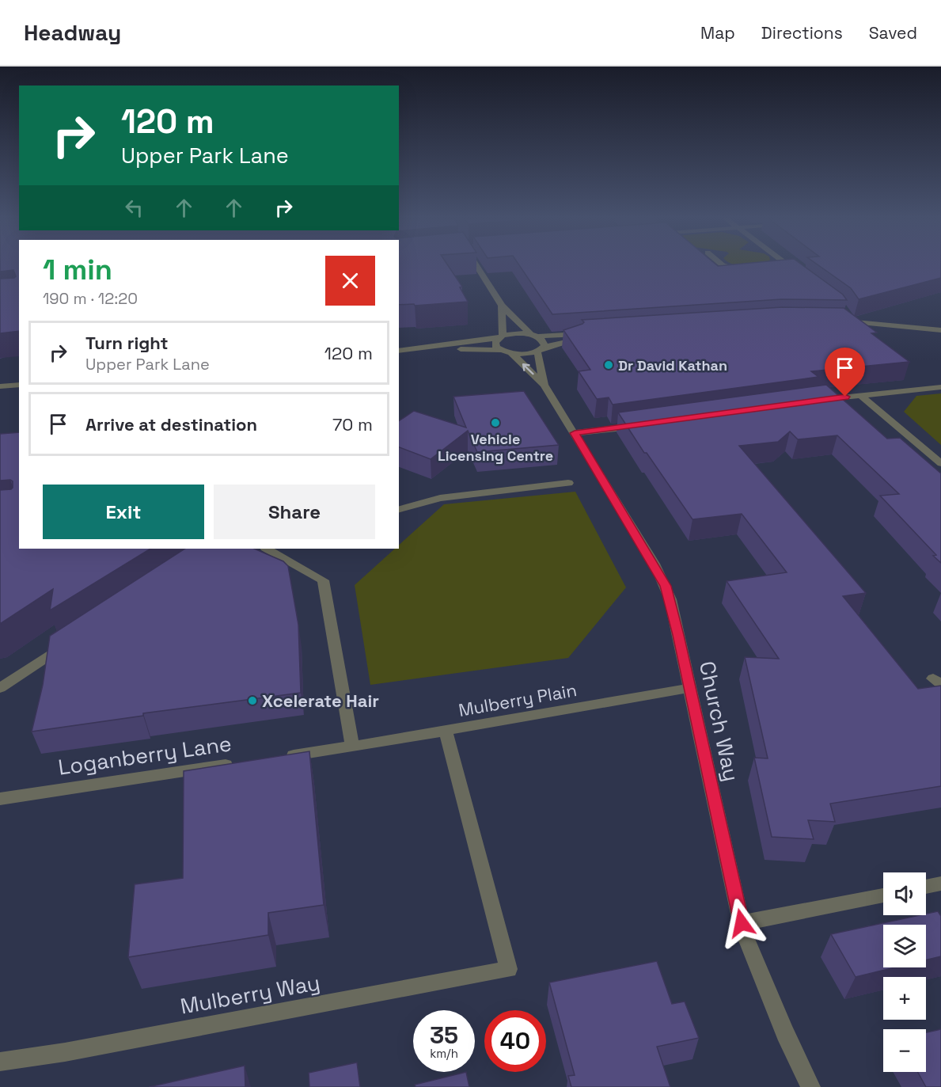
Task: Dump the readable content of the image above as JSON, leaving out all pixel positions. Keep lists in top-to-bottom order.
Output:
{
  "streets": {
    "street": [
      "Mulberry Plain",
      "Church Way",
      "Loganberry Lane",
      "Mulberry Way"
    ]
  },
  "crossings": [
    ["Mulberry Plain", "Church Way"],
    ["Mulberry Plain", "Mulberry Way"]
  ],
  "places": ["Dr David Kathan", "Vehicle Licensing Centre", "Xcelerate Hair"],
  "page": {
    "header": "Headway",
    "nav": ["Map", "Directions", "Saved"],
    "turn": ["120 m", "Upper Park Lane"],
    "heading": ["1 min", "190 m · 12:20"],
    "list": [
      {
        "name": "Turn right",
        "note": "Upper Park Lane",
        "value": "120 m"
      },
      {
        "name": "Arrive at destination",
        "value": "70 m"
      }
    ],
    "buttons": ["Exit", "Share"],
    "map_buttons": ["+", "−"],
    "speed": "35 km/h",
    "limit": "40"
  }
}
